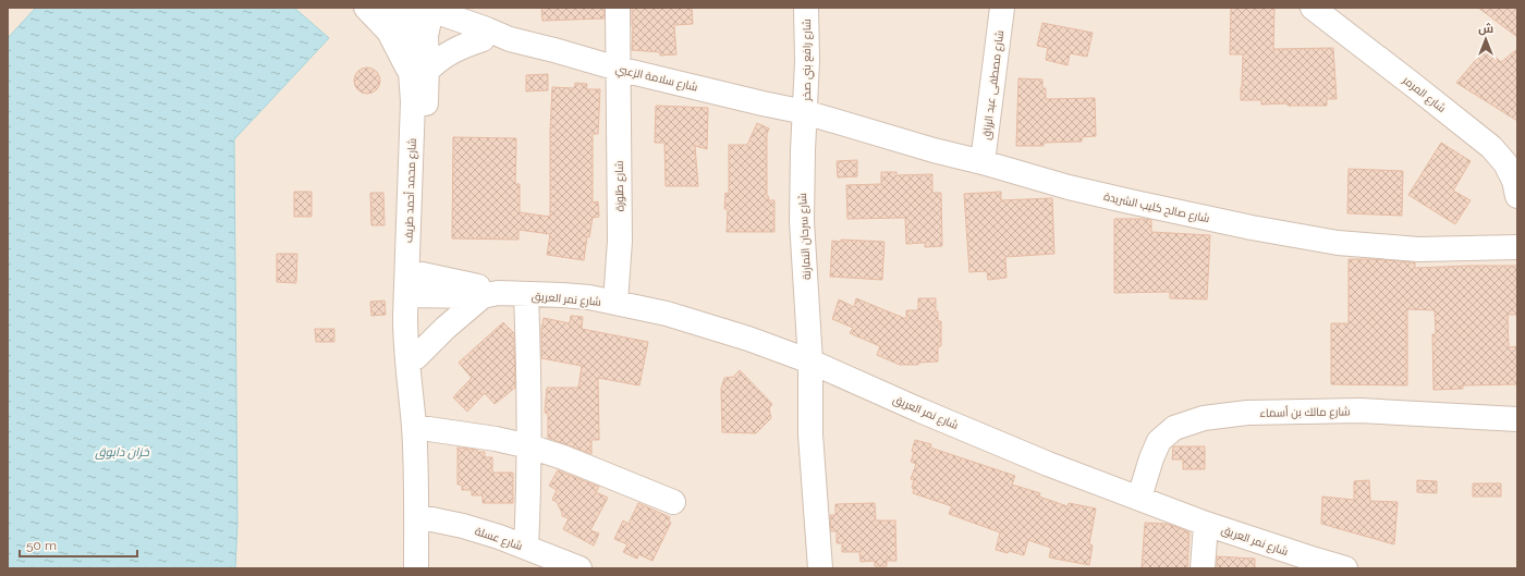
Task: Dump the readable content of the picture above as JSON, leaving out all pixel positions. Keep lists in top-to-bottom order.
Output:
{
  "streets": {
    "street": [
      "شارع رافع بني صخر",
      "شارع سلامة الزعبي",
      "شارع مصطفى عبد الرزاق",
      "شارع المرمر",
      "شارع طلوزة",
      "شارع محمد أحمد طريف",
      "شارع صالح كليب الشريدة",
      "شارع سرحان النمارنة",
      "شارع نمر العريق",
      "شارع مالك بن أسماء",
      "شارع عسلة"
    ]
  },
  "crossings": [
    ["شارع رافع بني صخر", "شارع سلامة الزعبي"],
    ["شارع رافع بني صخر", "شارع صالح كليب الشريدة"],
    ["شارع رافع بني صخر", "شارع سرحان النمارنة"],
    ["شارع سلامة الزعبي", "شارع طلوزة"],
    ["شارع سلامة الزعبي", "شارع محمد أحمد طريف"],
    ["شارع سلامة الزعبي", "شارع صالح كليب الشريدة"],
    ["شارع سلامة الزعبي", "شارع سرحان النمارنة"],
    ["شارع مصطفى عبد الرزاق", "شارع صالح كليب الشريدة"],
    ["شارع طلوزة", "شارع نمر العريق"],
    ["شارع محمد أحمد طريف", "شارع نمر العريق"],
    ["شارع محمد أحمد طريف", "شارع عسلة"],
    ["شارع صالح كليب الشريدة", "شارع سرحان النمارنة"],
    ["شارع سرحان النمارنة", "شارع نمر العريق"],
    ["شارع نمر العريق", "شارع مالك بن أسماء"]
  ],
  "water": ["خزان دابوق"],
  "scale_bar": "50 m",
  "north": "top"
}
